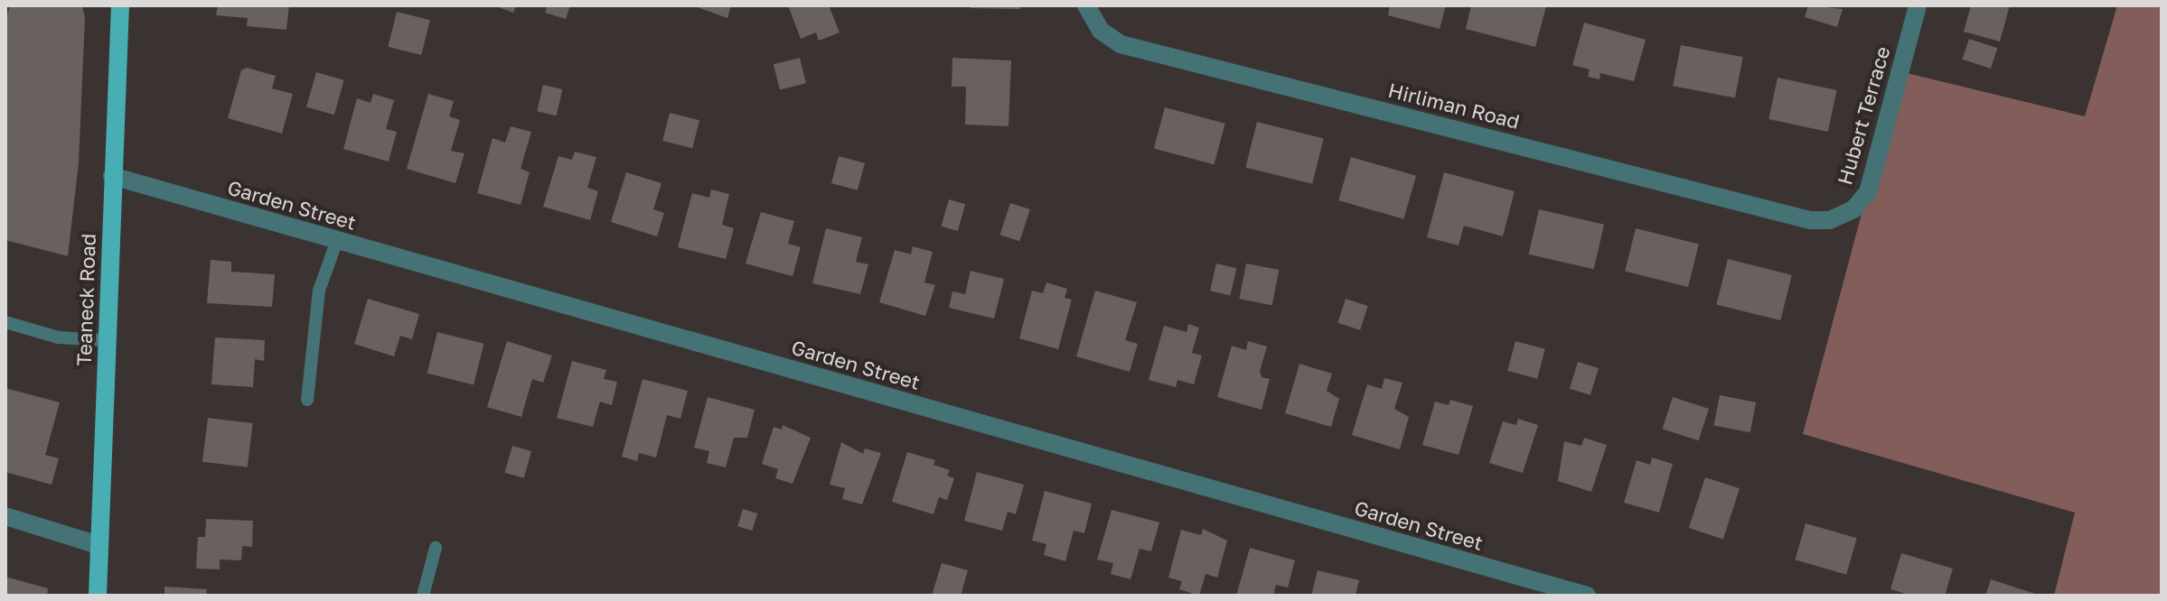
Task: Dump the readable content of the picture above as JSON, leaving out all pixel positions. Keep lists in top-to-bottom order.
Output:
{
  "streets": {
    "main road": ["Teaneck Road"],
    "street": ["Hirliman Road", "Hubert Terrace", "Garden Street"]
  },
  "crossings": [
    ["Hirliman Road", "Hubert Terrace"],
    ["Garden Street", "Teaneck Road"]
  ]
}
